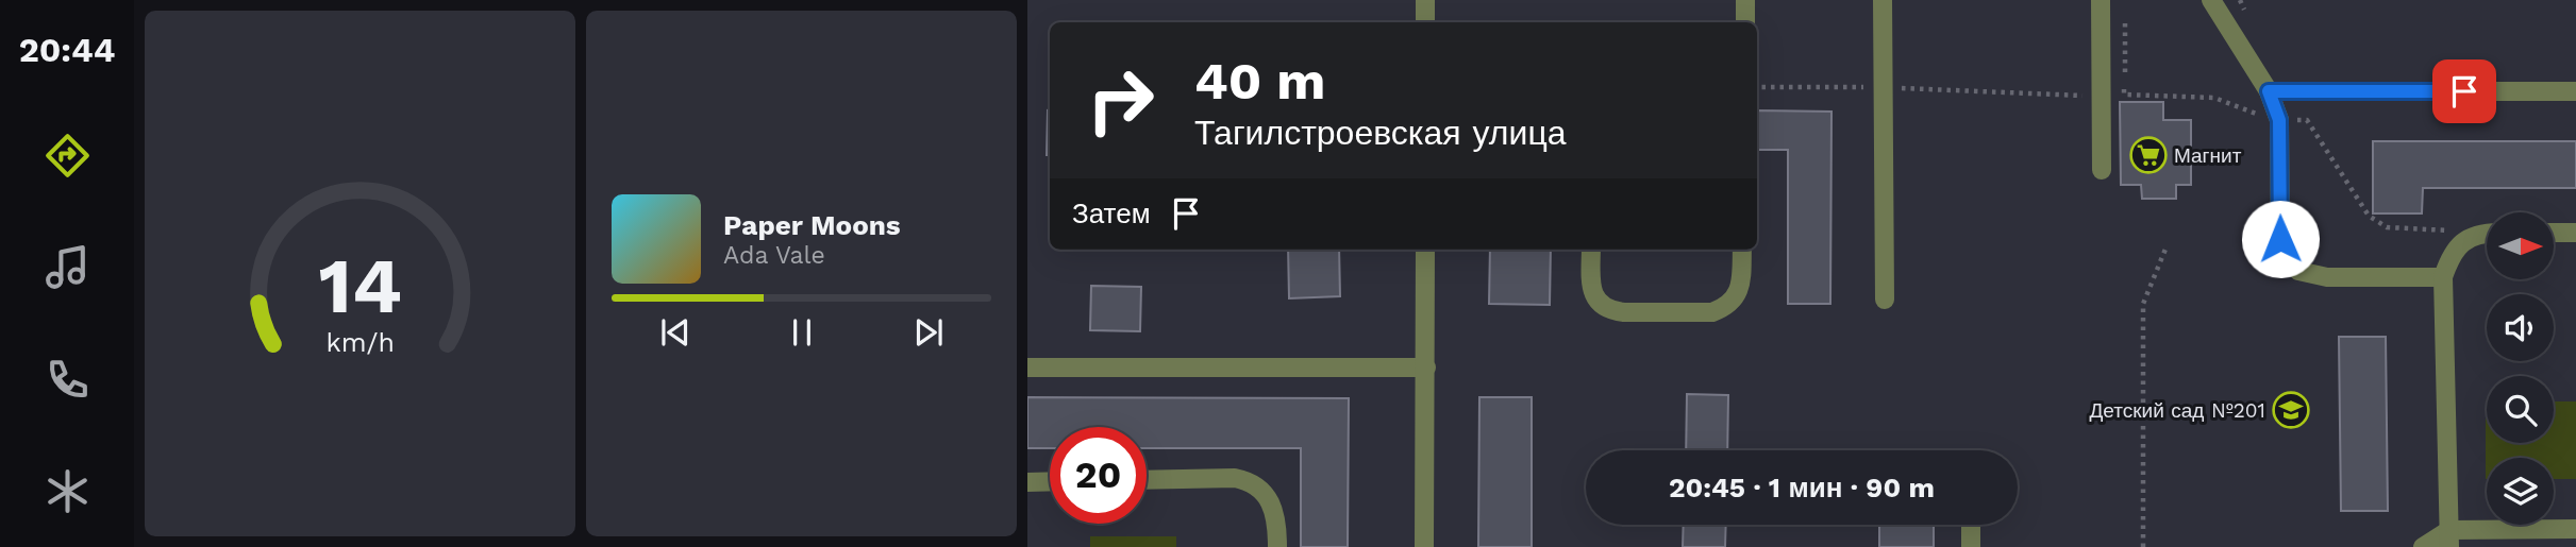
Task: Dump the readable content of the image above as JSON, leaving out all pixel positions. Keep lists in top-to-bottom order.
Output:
{
  "places": {
    "supermarket": ["Магнит"],
    "school or university": ["Детский сад №201"]
  },
  "north": "right",
  "page": {
    "tabs": "20:44",
    "turn": ["40 m", "Тагилстроевская улица"],
    "then": "Затем",
    "song": ["Paper Moons", "Ada Vale"],
    "limit": "20",
    "trip": "20:45 · 1 мин · 90 m",
    "gauge": ["14", "km/h"]
  }
}
